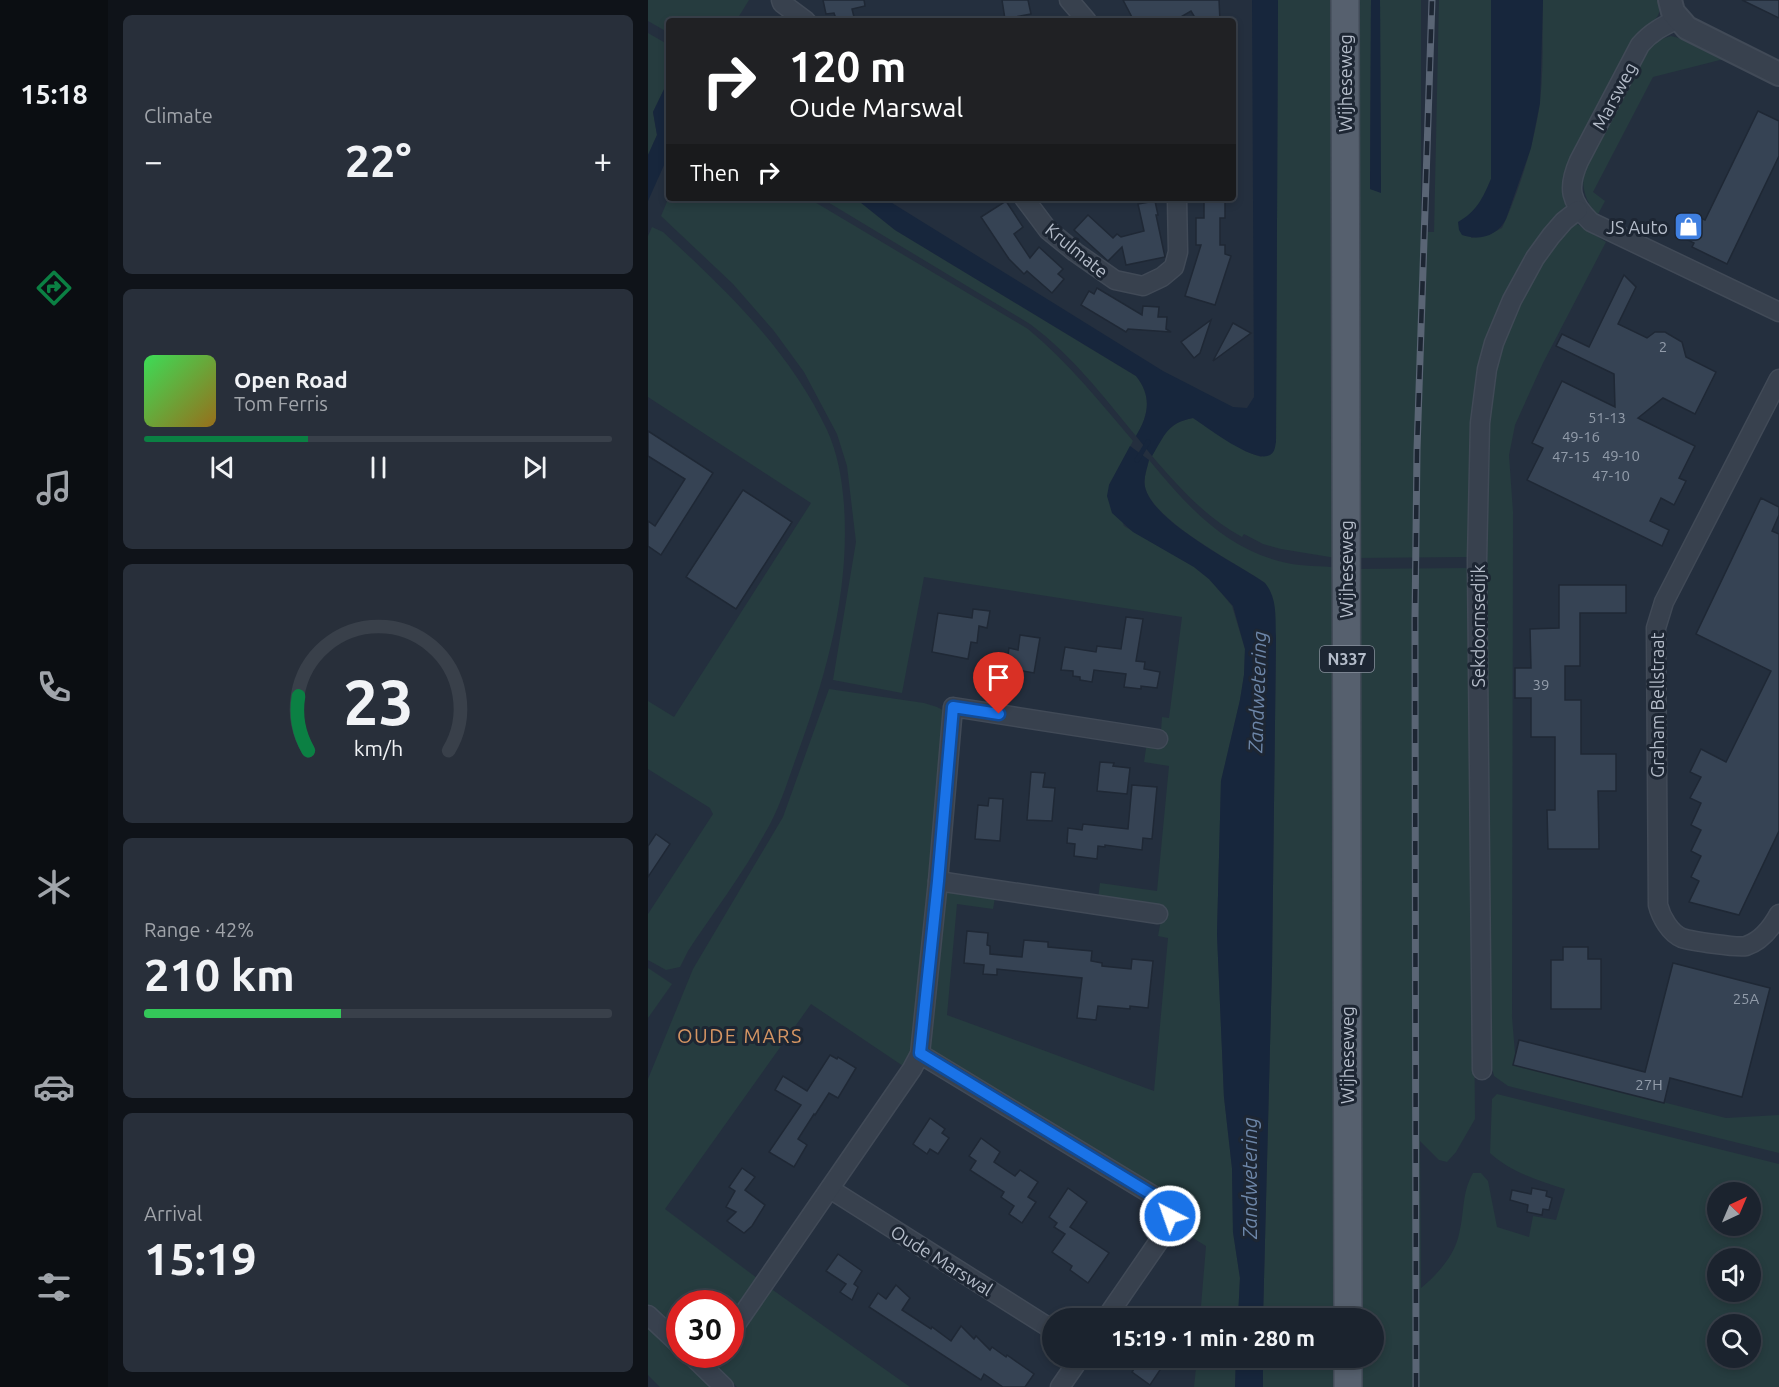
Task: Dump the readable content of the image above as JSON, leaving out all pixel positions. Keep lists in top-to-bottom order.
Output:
{
  "streets": {
    "main road": ["Wijheseweg", "N337"],
    "street": [
      "Marsweg",
      "Krulmate",
      "Sekdoornsedijk",
      "Graham Bellstraat",
      "Oude Marswal"
    ]
  },
  "crossings": [
    ["Marsweg", "Sekdoornsedijk"]
  ],
  "districts": ["OUDE MARS"],
  "water": ["Zandwetering"],
  "places": {
    "shop": ["JS Auto"]
  },
  "house_numbers": [
    "2",
    "51-13",
    "49-16",
    "49-10",
    "47-15",
    "47-10",
    "39",
    "25A",
    "27H"
  ],
  "north": "top right",
  "page": {
    "tabs": "15:18",
    "tile": [
      "Climate",
      ["Range · 42%", "210 km"],
      ["Arrival", "15:19"]
    ],
    "turn": ["120 m", "Oude Marswal"],
    "heat": ["−", "22°", "+"],
    "then": "Then",
    "song": ["Open Road", "Tom Ferris"],
    "limit": "30",
    "trip": "15:19 · 1 min · 280 m",
    "gauge": ["23", "km/h"]
  }
}
